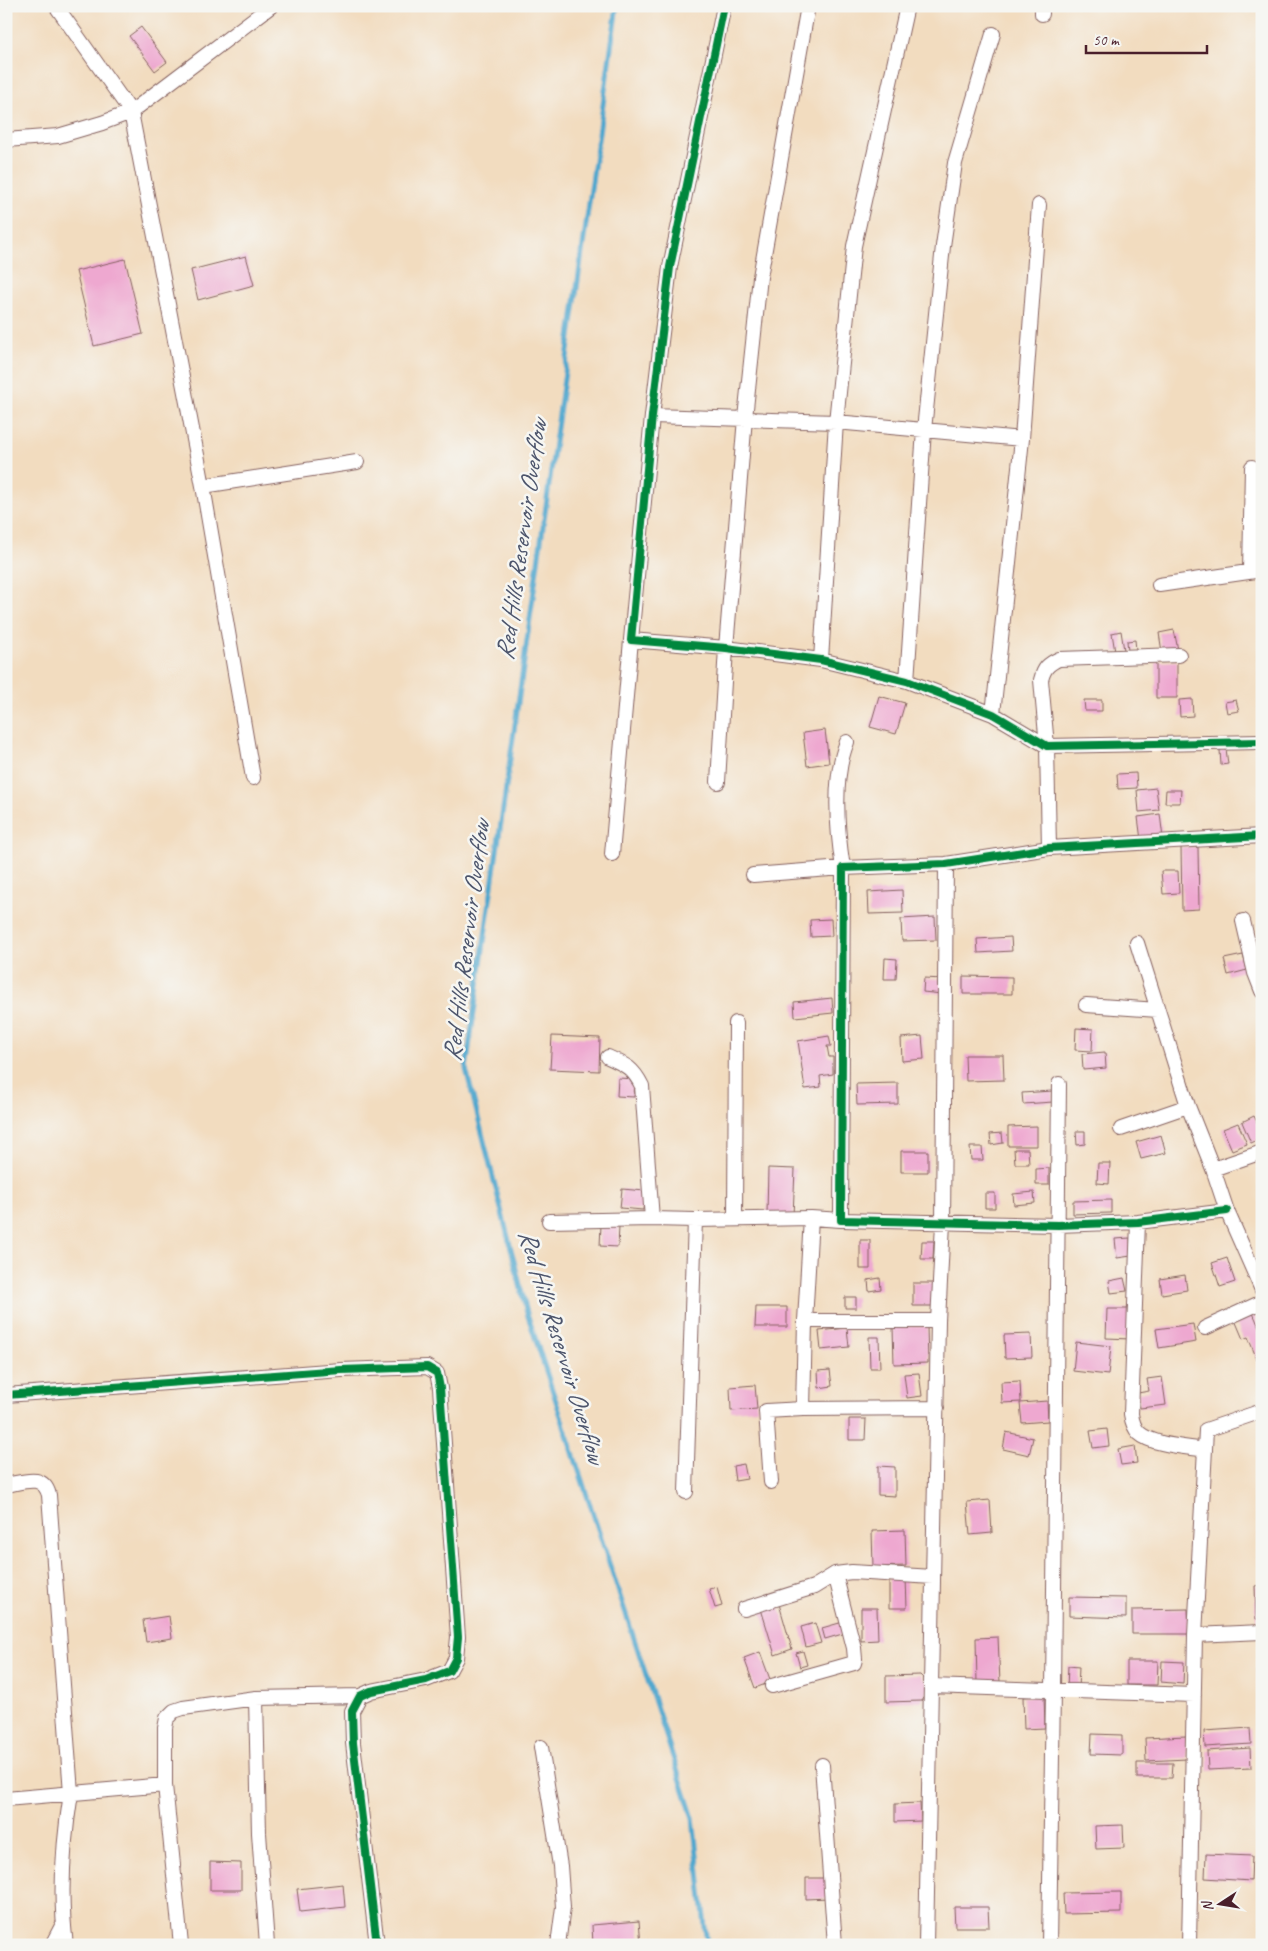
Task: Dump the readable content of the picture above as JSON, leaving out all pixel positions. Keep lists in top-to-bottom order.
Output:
{
  "water": ["Red Hills Reservoir Overflow"],
  "scale_bar": "50 m",
  "north": "left"
}
